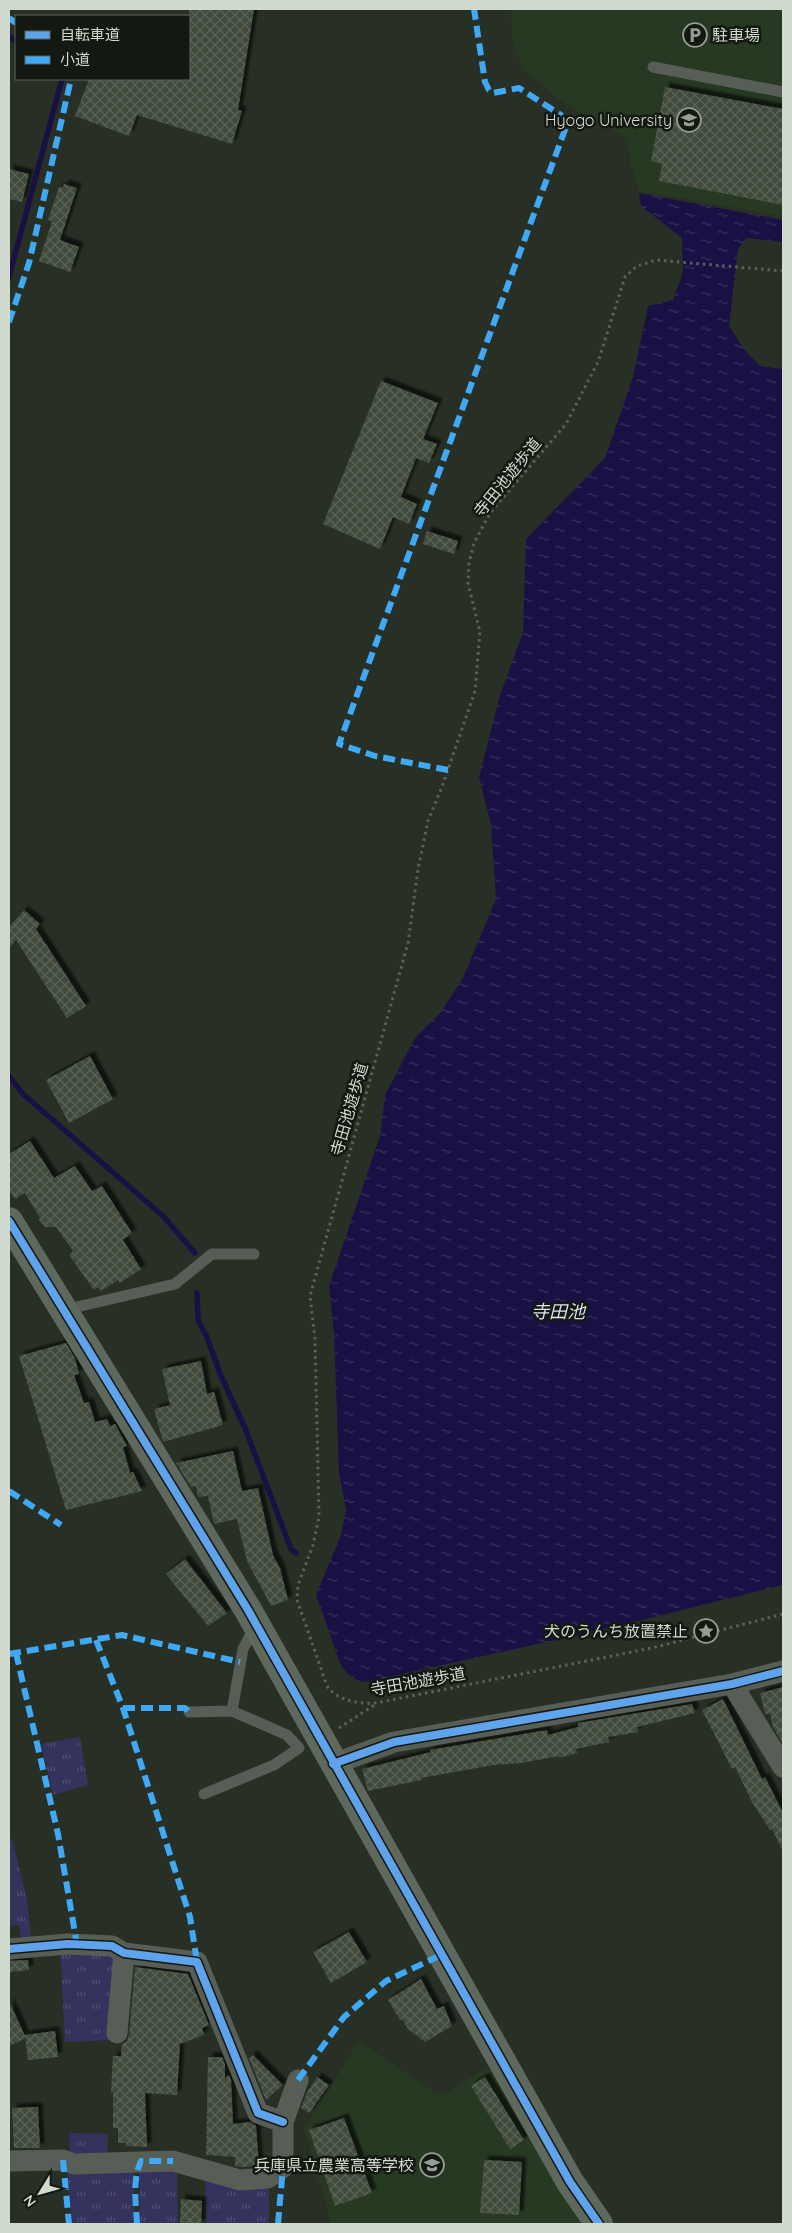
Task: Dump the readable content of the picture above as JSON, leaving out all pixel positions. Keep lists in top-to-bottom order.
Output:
{
  "streets": {
    "path": ["寺田池遊歩道"]
  },
  "water": ["寺田池"],
  "places": {
    "parking": ["駐車場"],
    "school or university": ["Hyogo University", "兵庫県立農業高等学校"],
    "place": ["犬のうんち放置禁止"]
  },
  "legend": ["自転車道", "小道"],
  "north": "bottom left"
}
